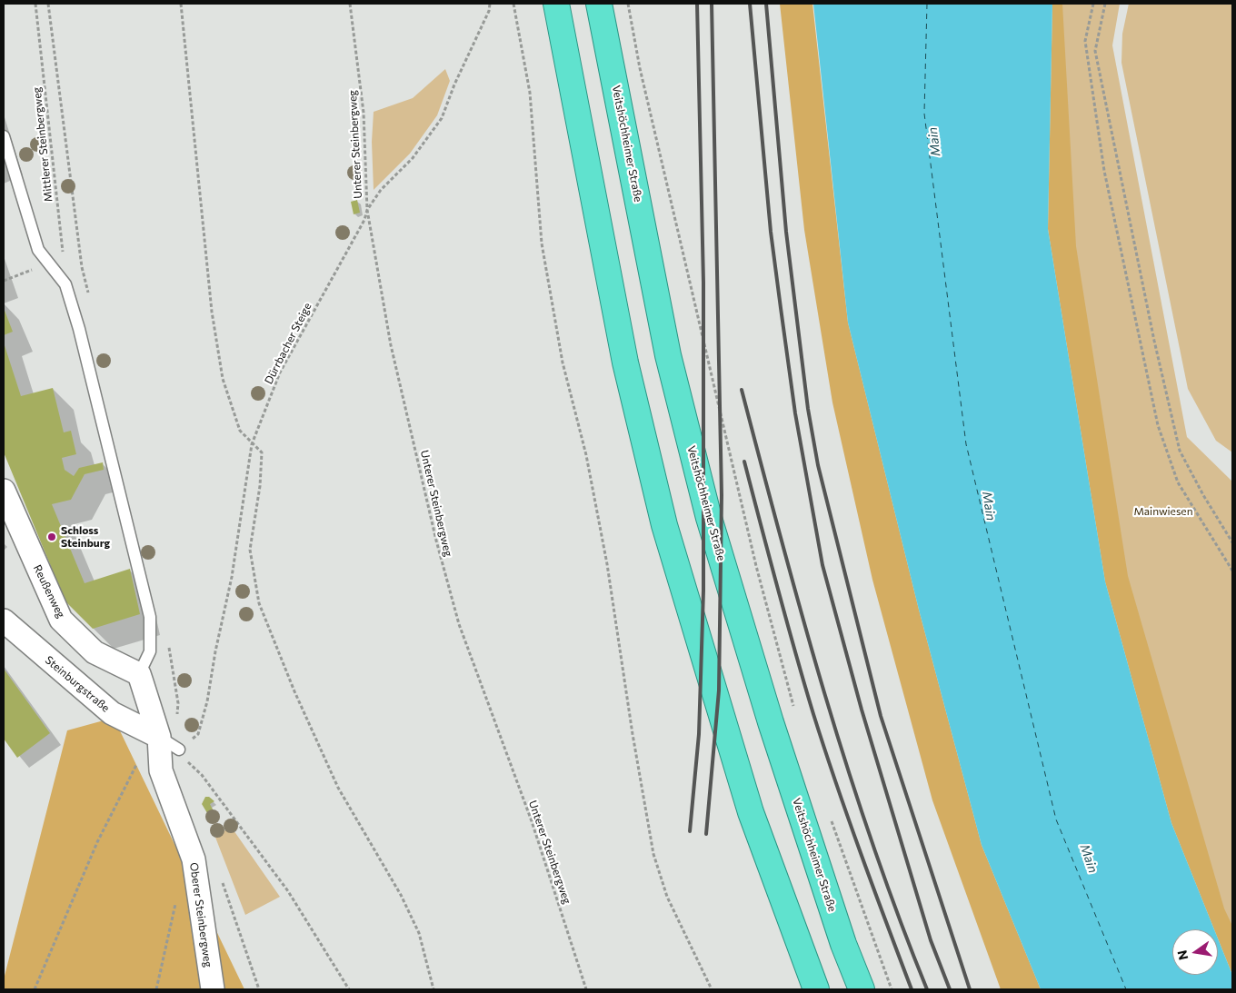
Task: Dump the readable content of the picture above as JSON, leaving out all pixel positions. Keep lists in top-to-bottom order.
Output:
{
  "streets": {
    "highway": ["Veitshöchheimer Straße"],
    "street": ["Reußenweg", "Steinburgstraße", "Oberer Steinbergweg"],
    "path": ["Mittlerer Steinbergweg", "Unterer Steinbergweg", "Dürrbacher Steige"]
  },
  "crossings": [
    ["Unterer Steinbergweg", "Dürrbacher Steige"],
    ["Steinburgstraße", "Oberer Steinbergweg"]
  ],
  "water": ["Main"],
  "parks": ["Mainwiesen"],
  "places": ["Schloss Steinburg"],
  "north": "left"
}
